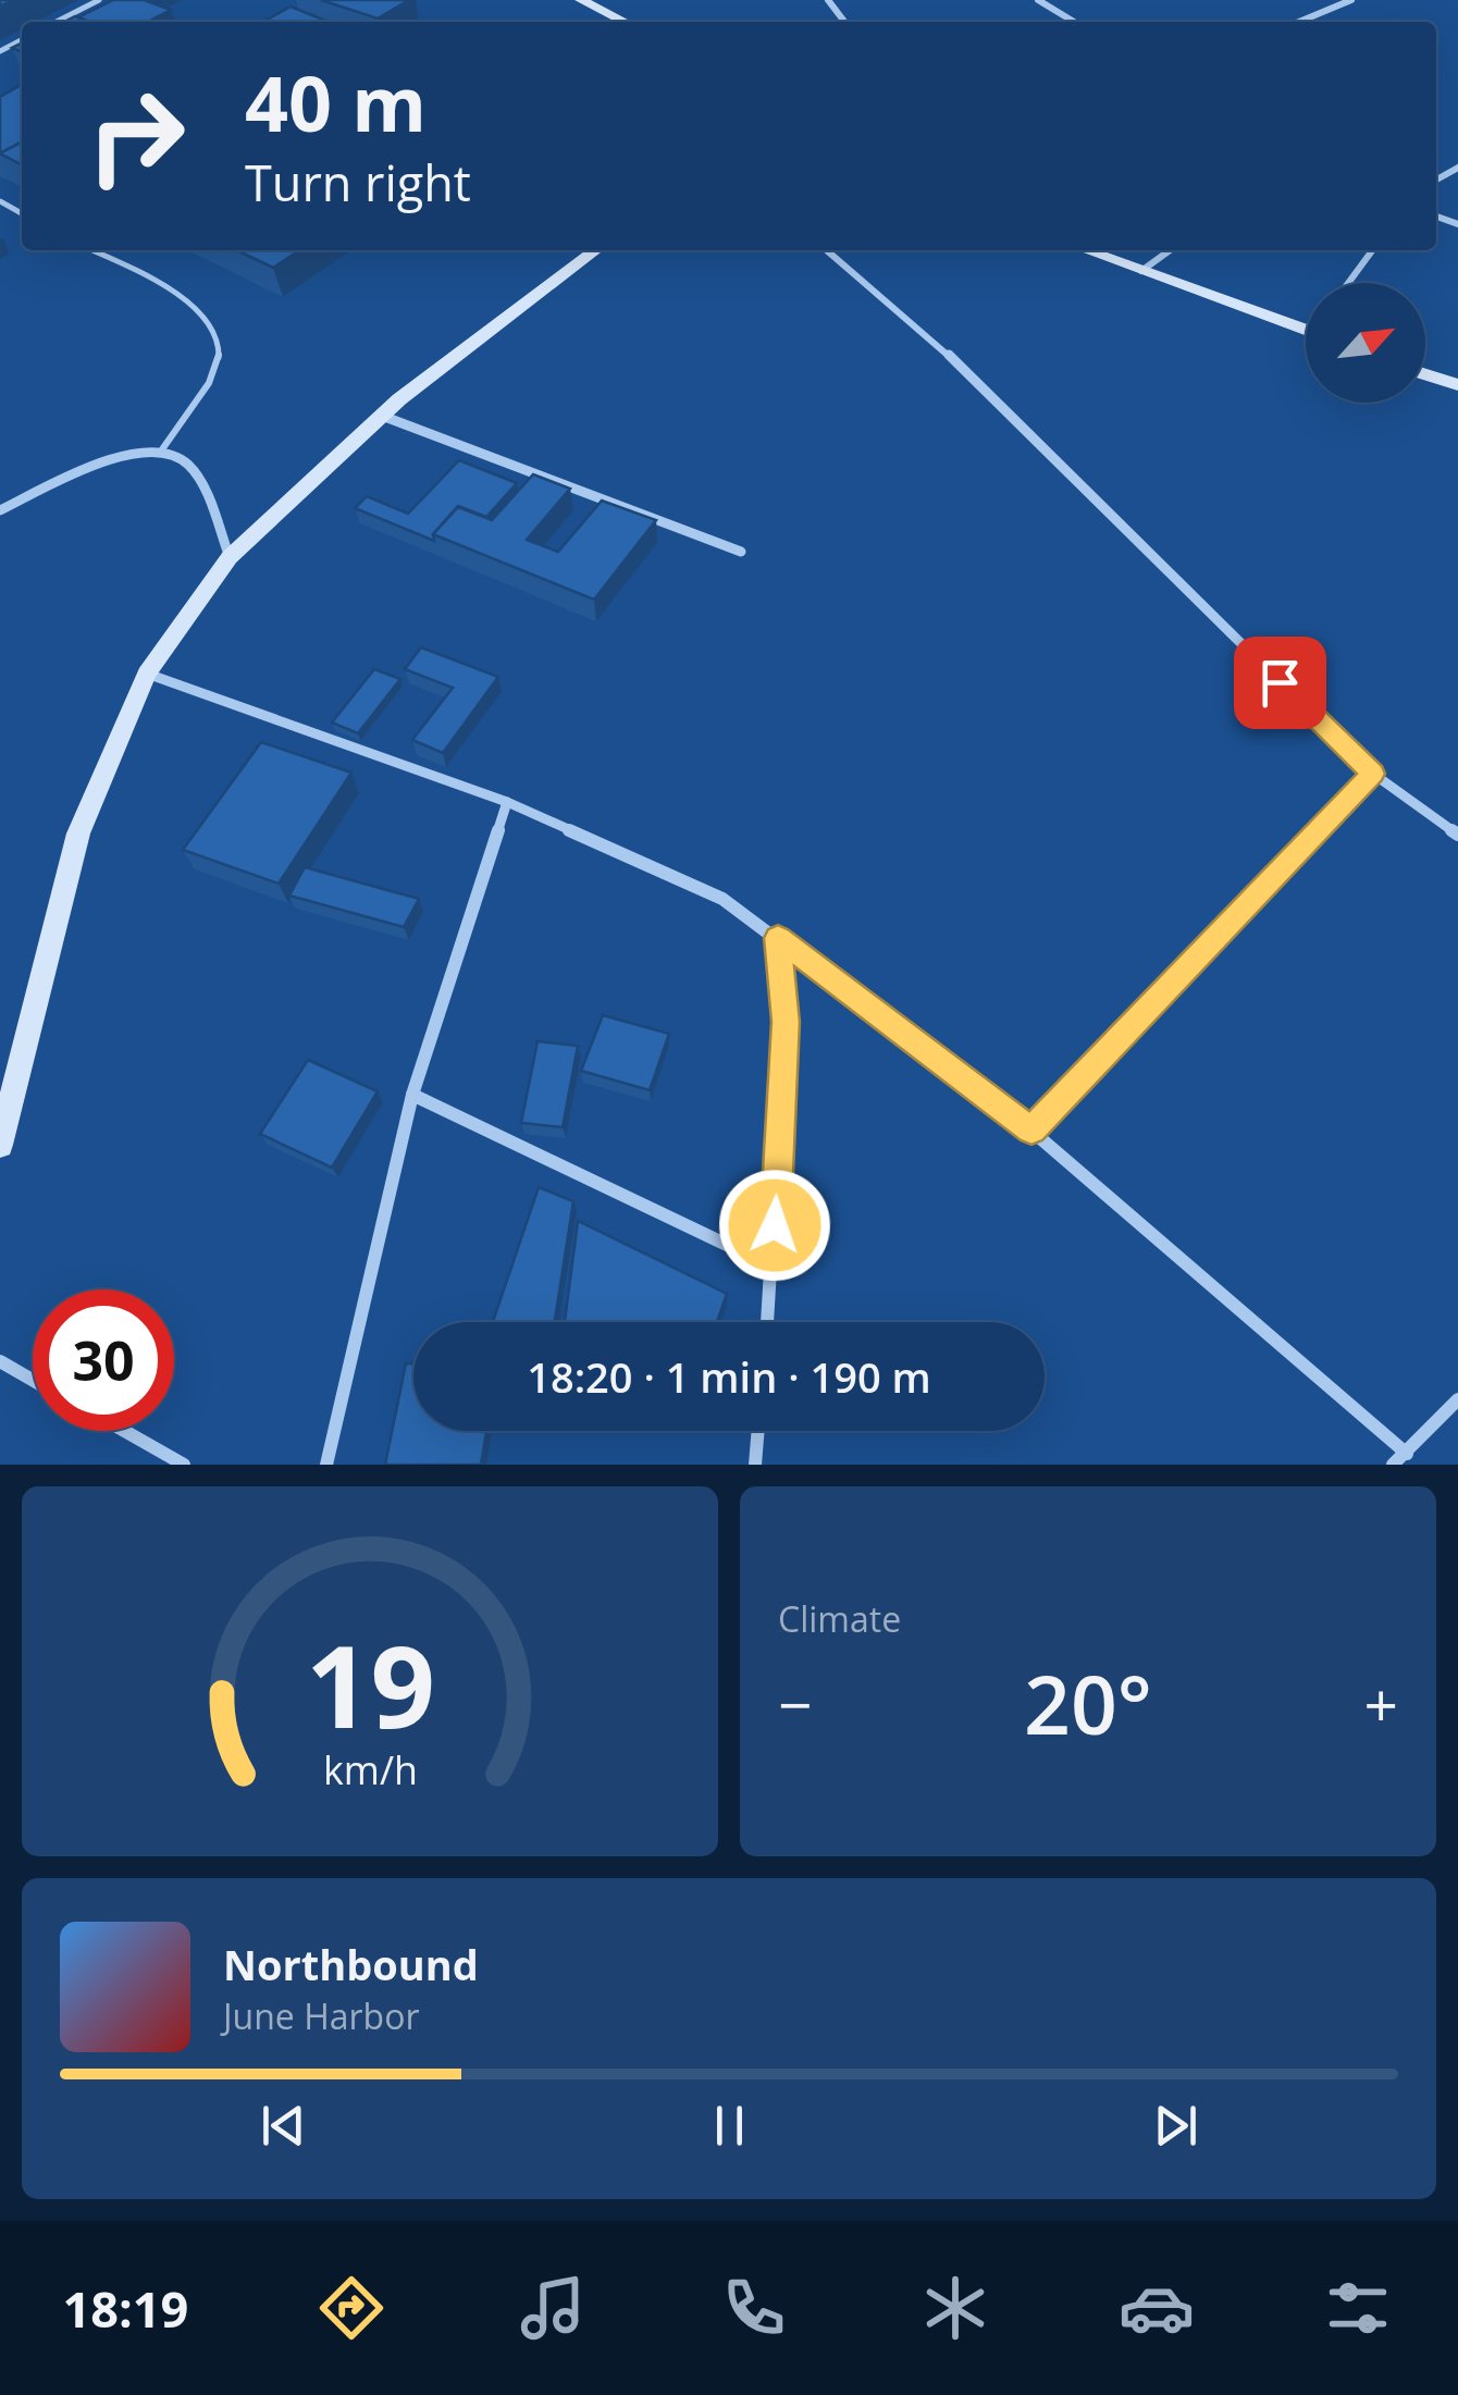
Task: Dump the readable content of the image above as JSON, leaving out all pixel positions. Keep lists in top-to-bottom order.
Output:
{
  "north": "top right",
  "page": {
    "turn": ["40 m", "Turn right"],
    "limit": "30",
    "trip": "18:20 · 1 min · 190 m",
    "tile": "Climate",
    "heat": ["−", "20°", "+"],
    "song": ["Northbound", "June Harbor"],
    "tabs": "18:19",
    "gauge": ["19", "km/h"]
  }
}
